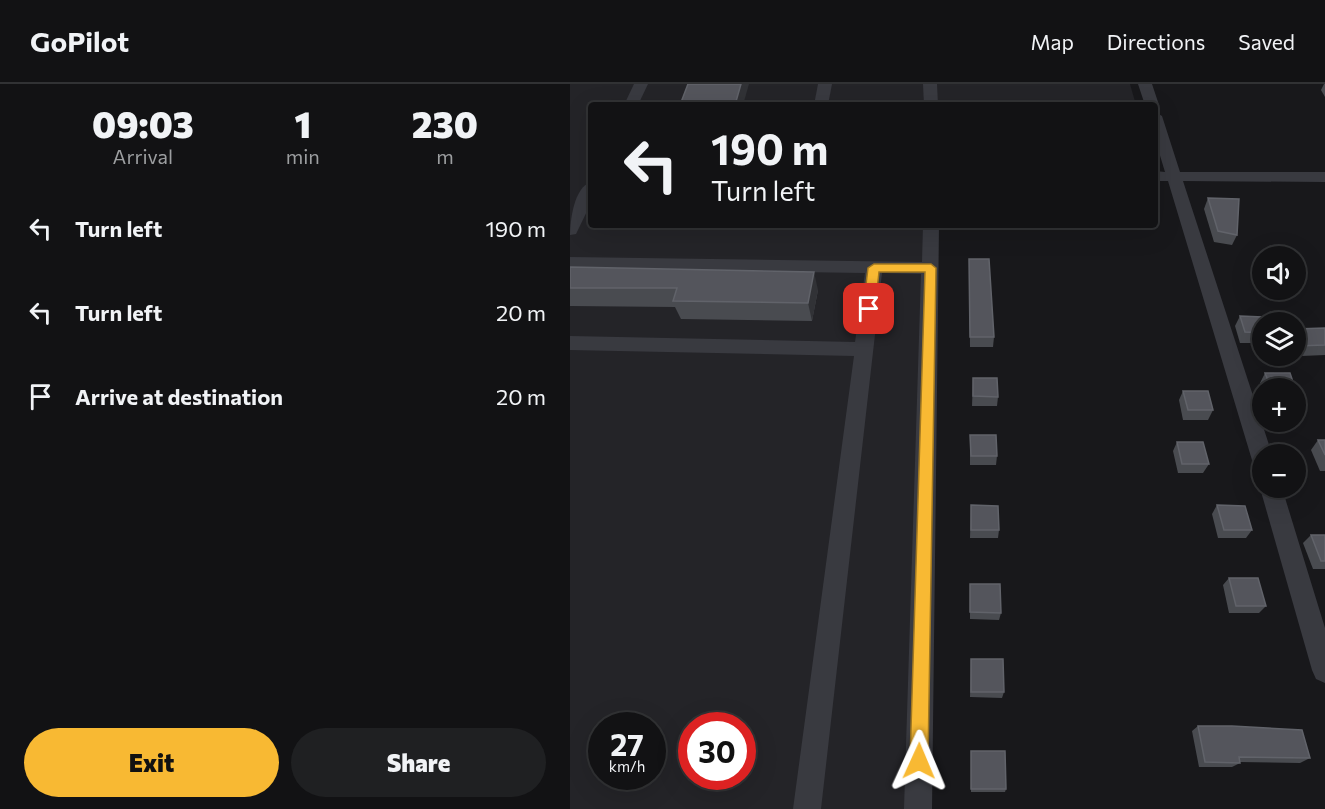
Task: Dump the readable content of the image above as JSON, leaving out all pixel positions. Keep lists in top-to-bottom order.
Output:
{
  "page": {
    "header": "GoPilot",
    "nav": ["Map", "Directions", "Saved"],
    "eta": [
      "09:03",
      "Arrival",
      "1",
      "min",
      "230",
      "m"
    ],
    "turn": ["190 m", "Turn left"],
    "list": [
      {
        "name": "Turn left",
        "value": "190 m"
      },
      {
        "name": "Turn left",
        "value": "20 m"
      },
      {
        "name": "Arrive at destination",
        "value": "20 m"
      }
    ],
    "map_buttons": ["+", "−"],
    "speed": "27 km/h",
    "limit": "30",
    "buttons": ["Exit", "Share"]
  }
}
